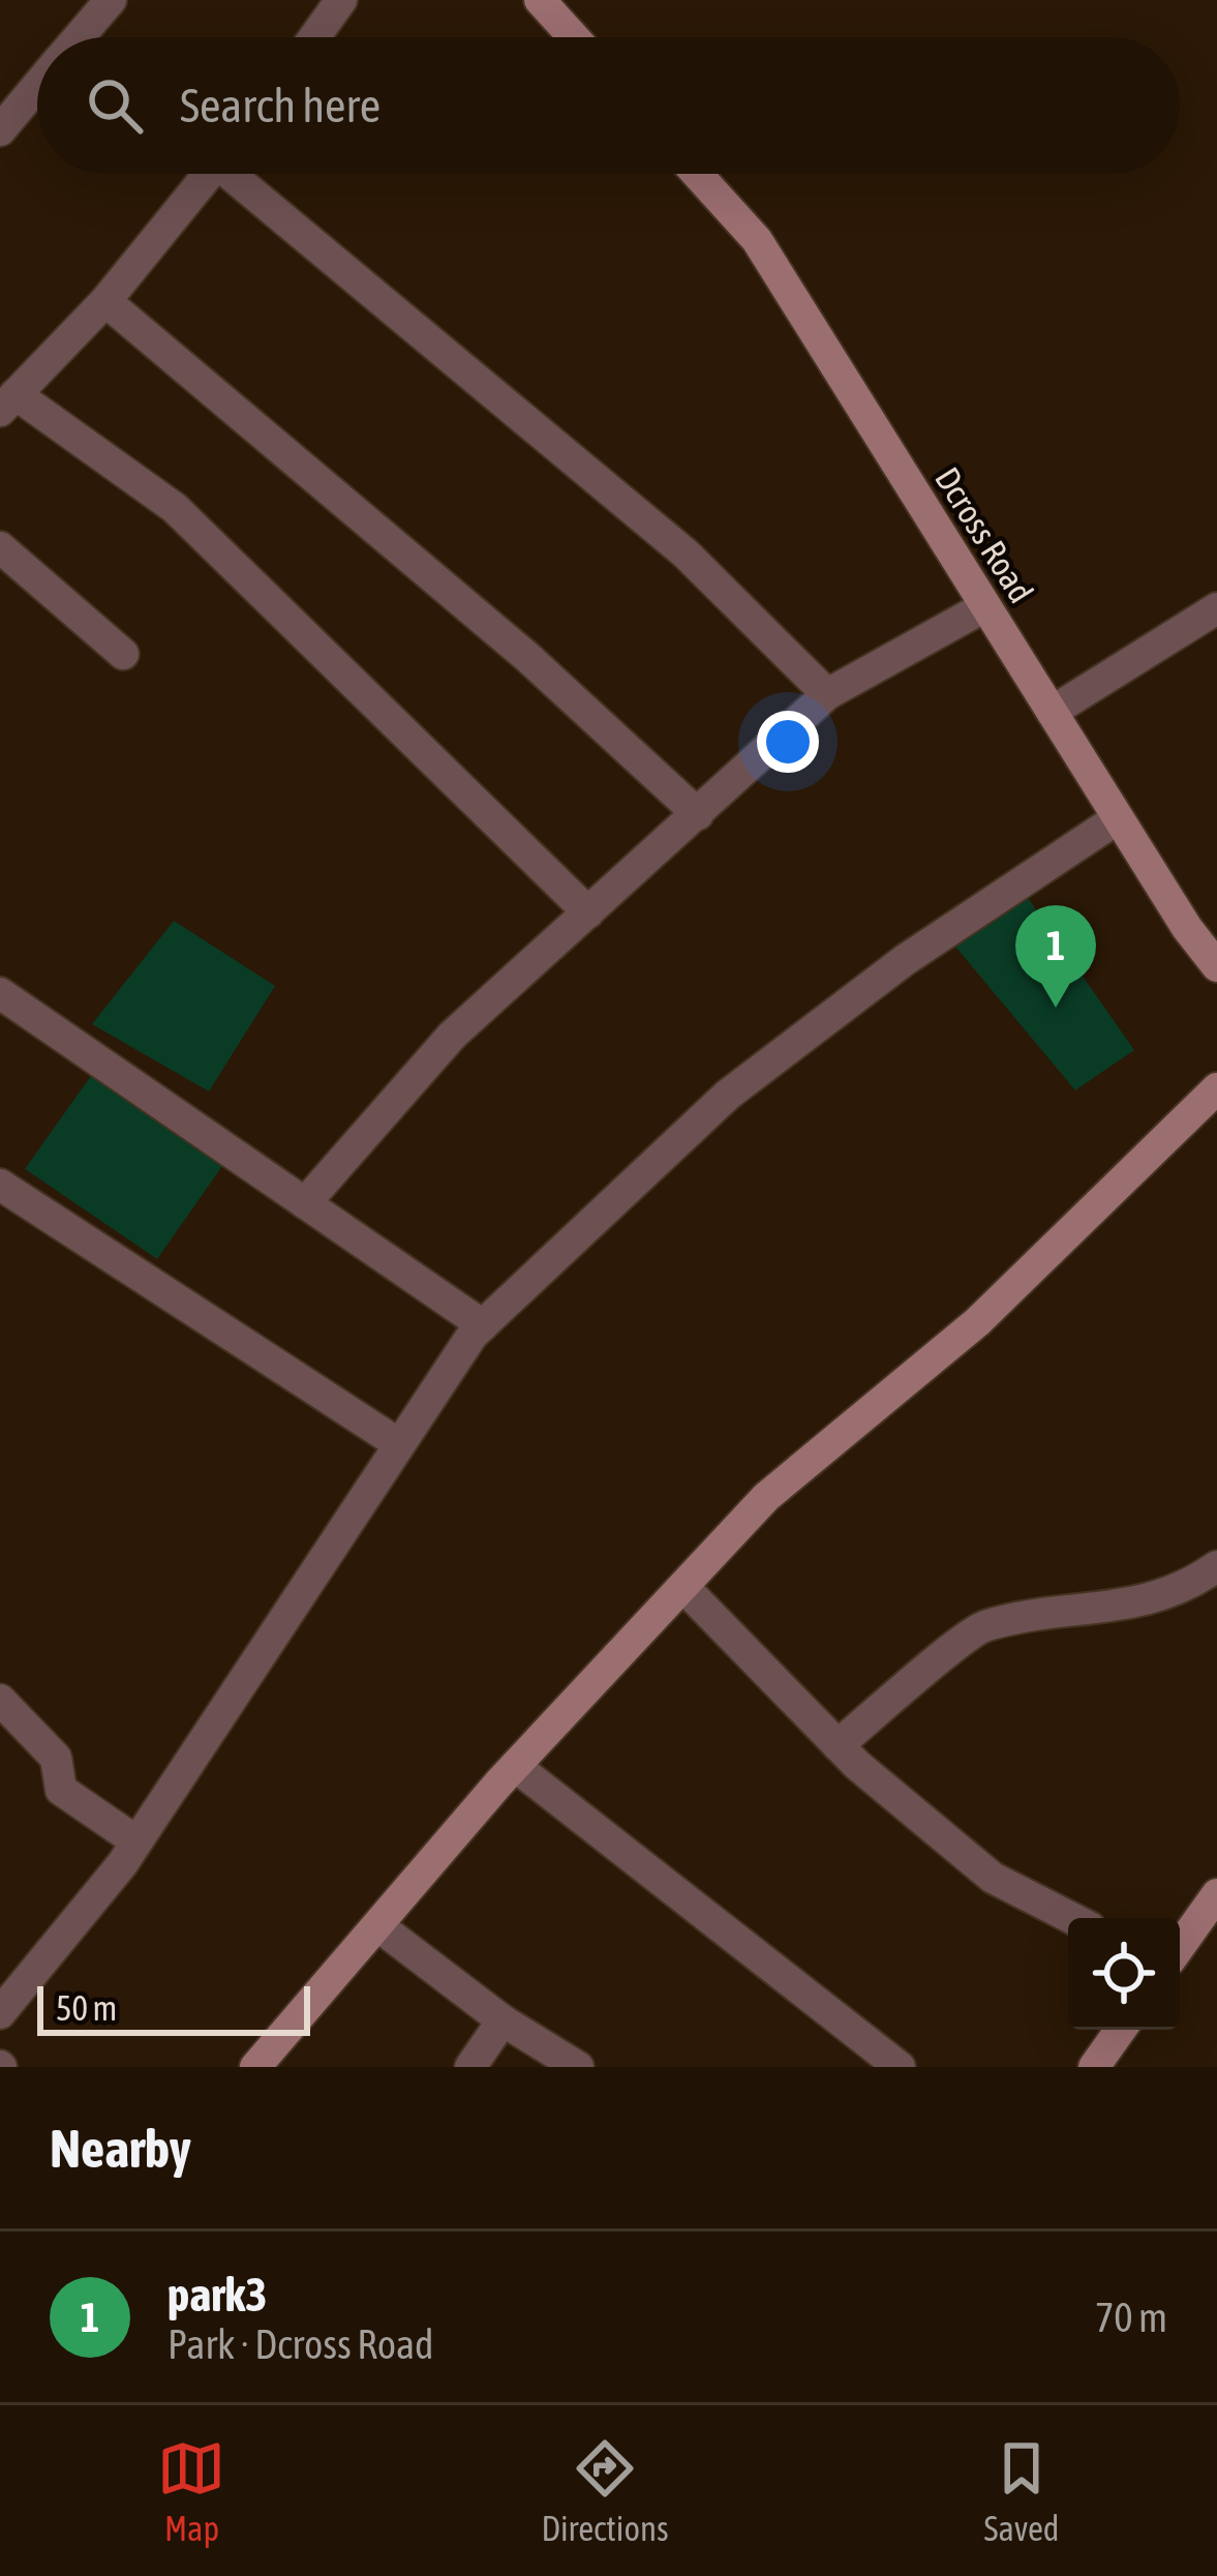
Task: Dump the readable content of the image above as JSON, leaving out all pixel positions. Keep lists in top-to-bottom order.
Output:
{
  "streets": {
    "street": ["Dcross Road"]
  },
  "scale_bar": "50 m",
  "page": {
    "search": "Search here",
    "pins": "1",
    "scale": "50 m",
    "heading": "Nearby",
    "list": [
      {
        "mark": "1",
        "name": "park3",
        "note": "Park · Dcross Road",
        "value": "70 m"
      }
    ],
    "nav": ["Map", "Directions", "Saved"]
  }
}
